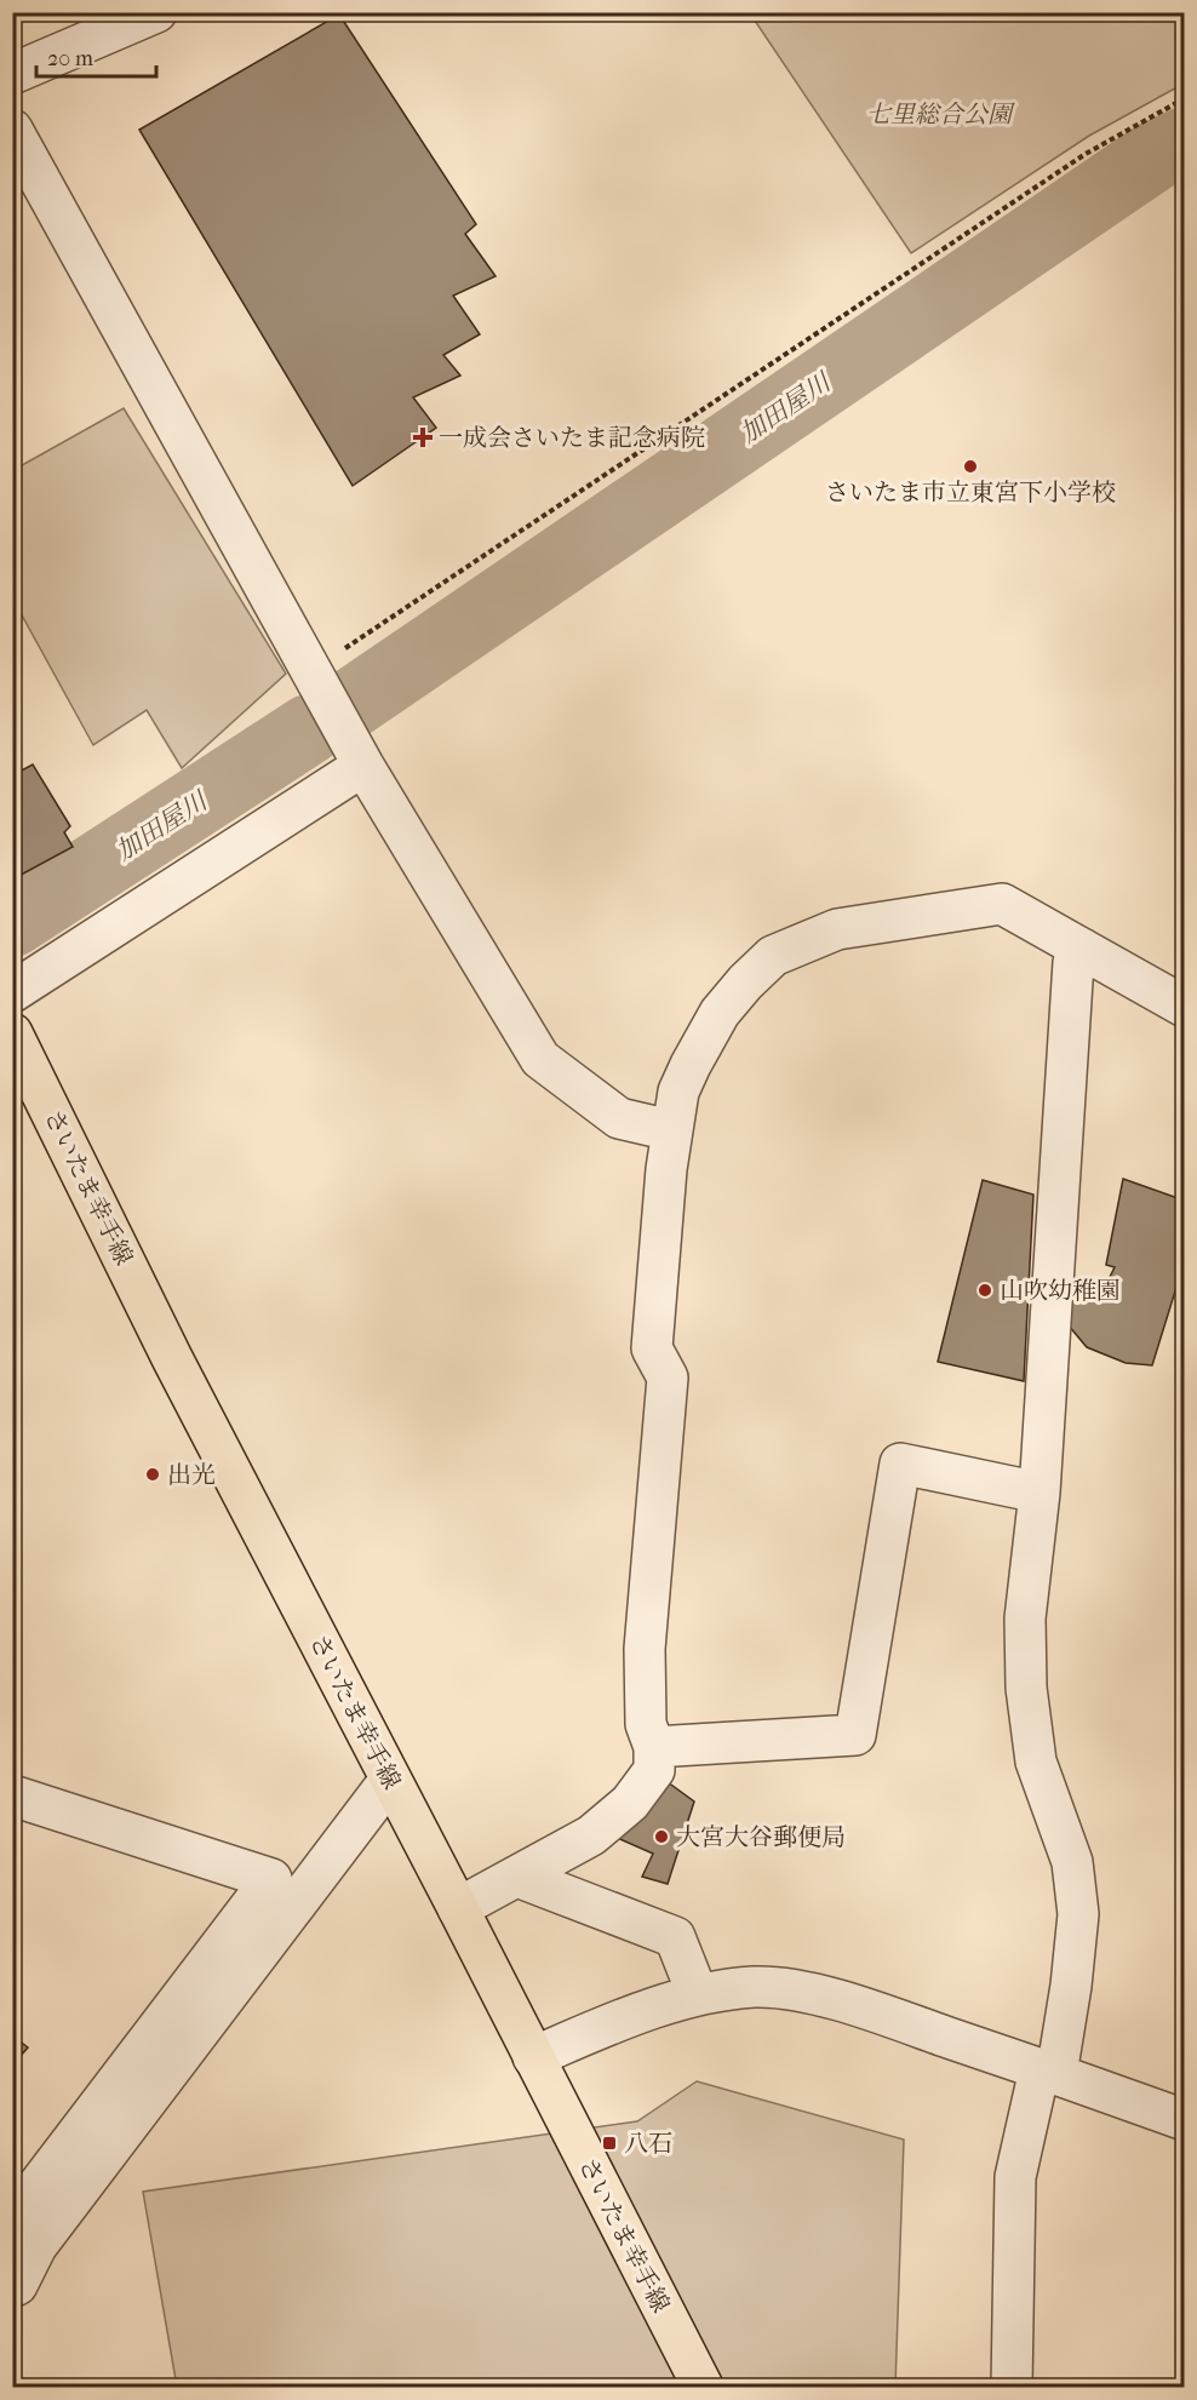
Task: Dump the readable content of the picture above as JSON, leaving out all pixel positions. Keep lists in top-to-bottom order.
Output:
{
  "streets": {
    "main road": ["さいたま幸手線"]
  },
  "water": ["加田屋川"],
  "parks": ["七里総合公園"],
  "places": {
    "health": ["一成会さいたま記念病院"],
    "other": [
      "さいたま市立東宮下小学校",
      "山吹幼稚園",
      "出光",
      "大宮大谷郵便局"
    ],
    "transit": ["八石"]
  },
  "scale_bar": "20 m"
}
